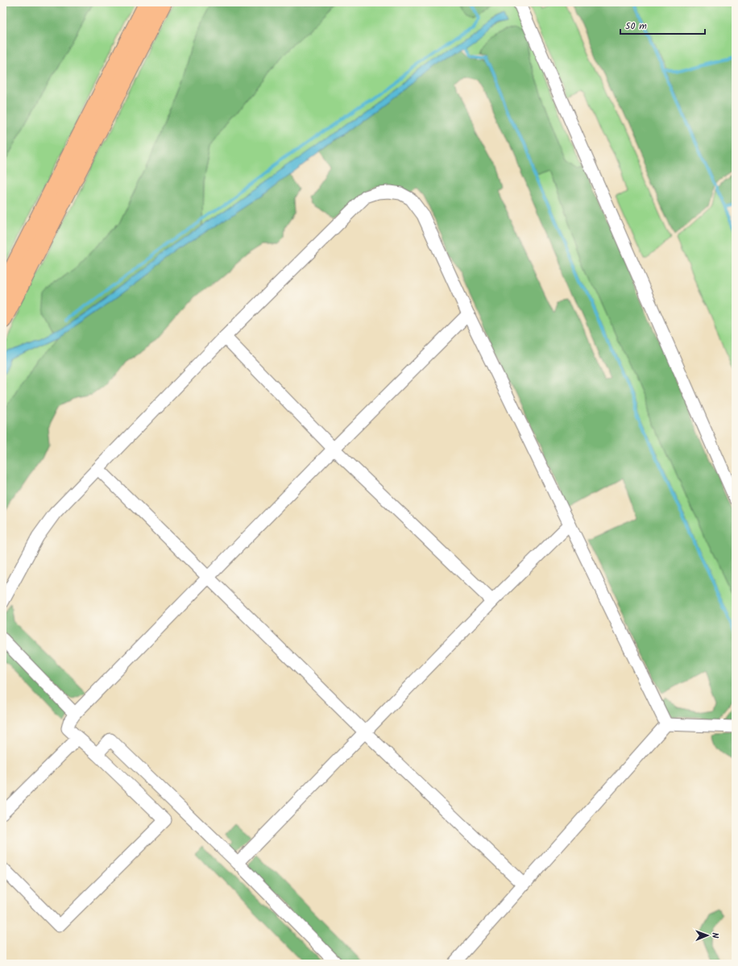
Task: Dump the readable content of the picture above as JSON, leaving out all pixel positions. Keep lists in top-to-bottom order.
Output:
{
  "scale_bar": "50 m",
  "north": "right"
}
